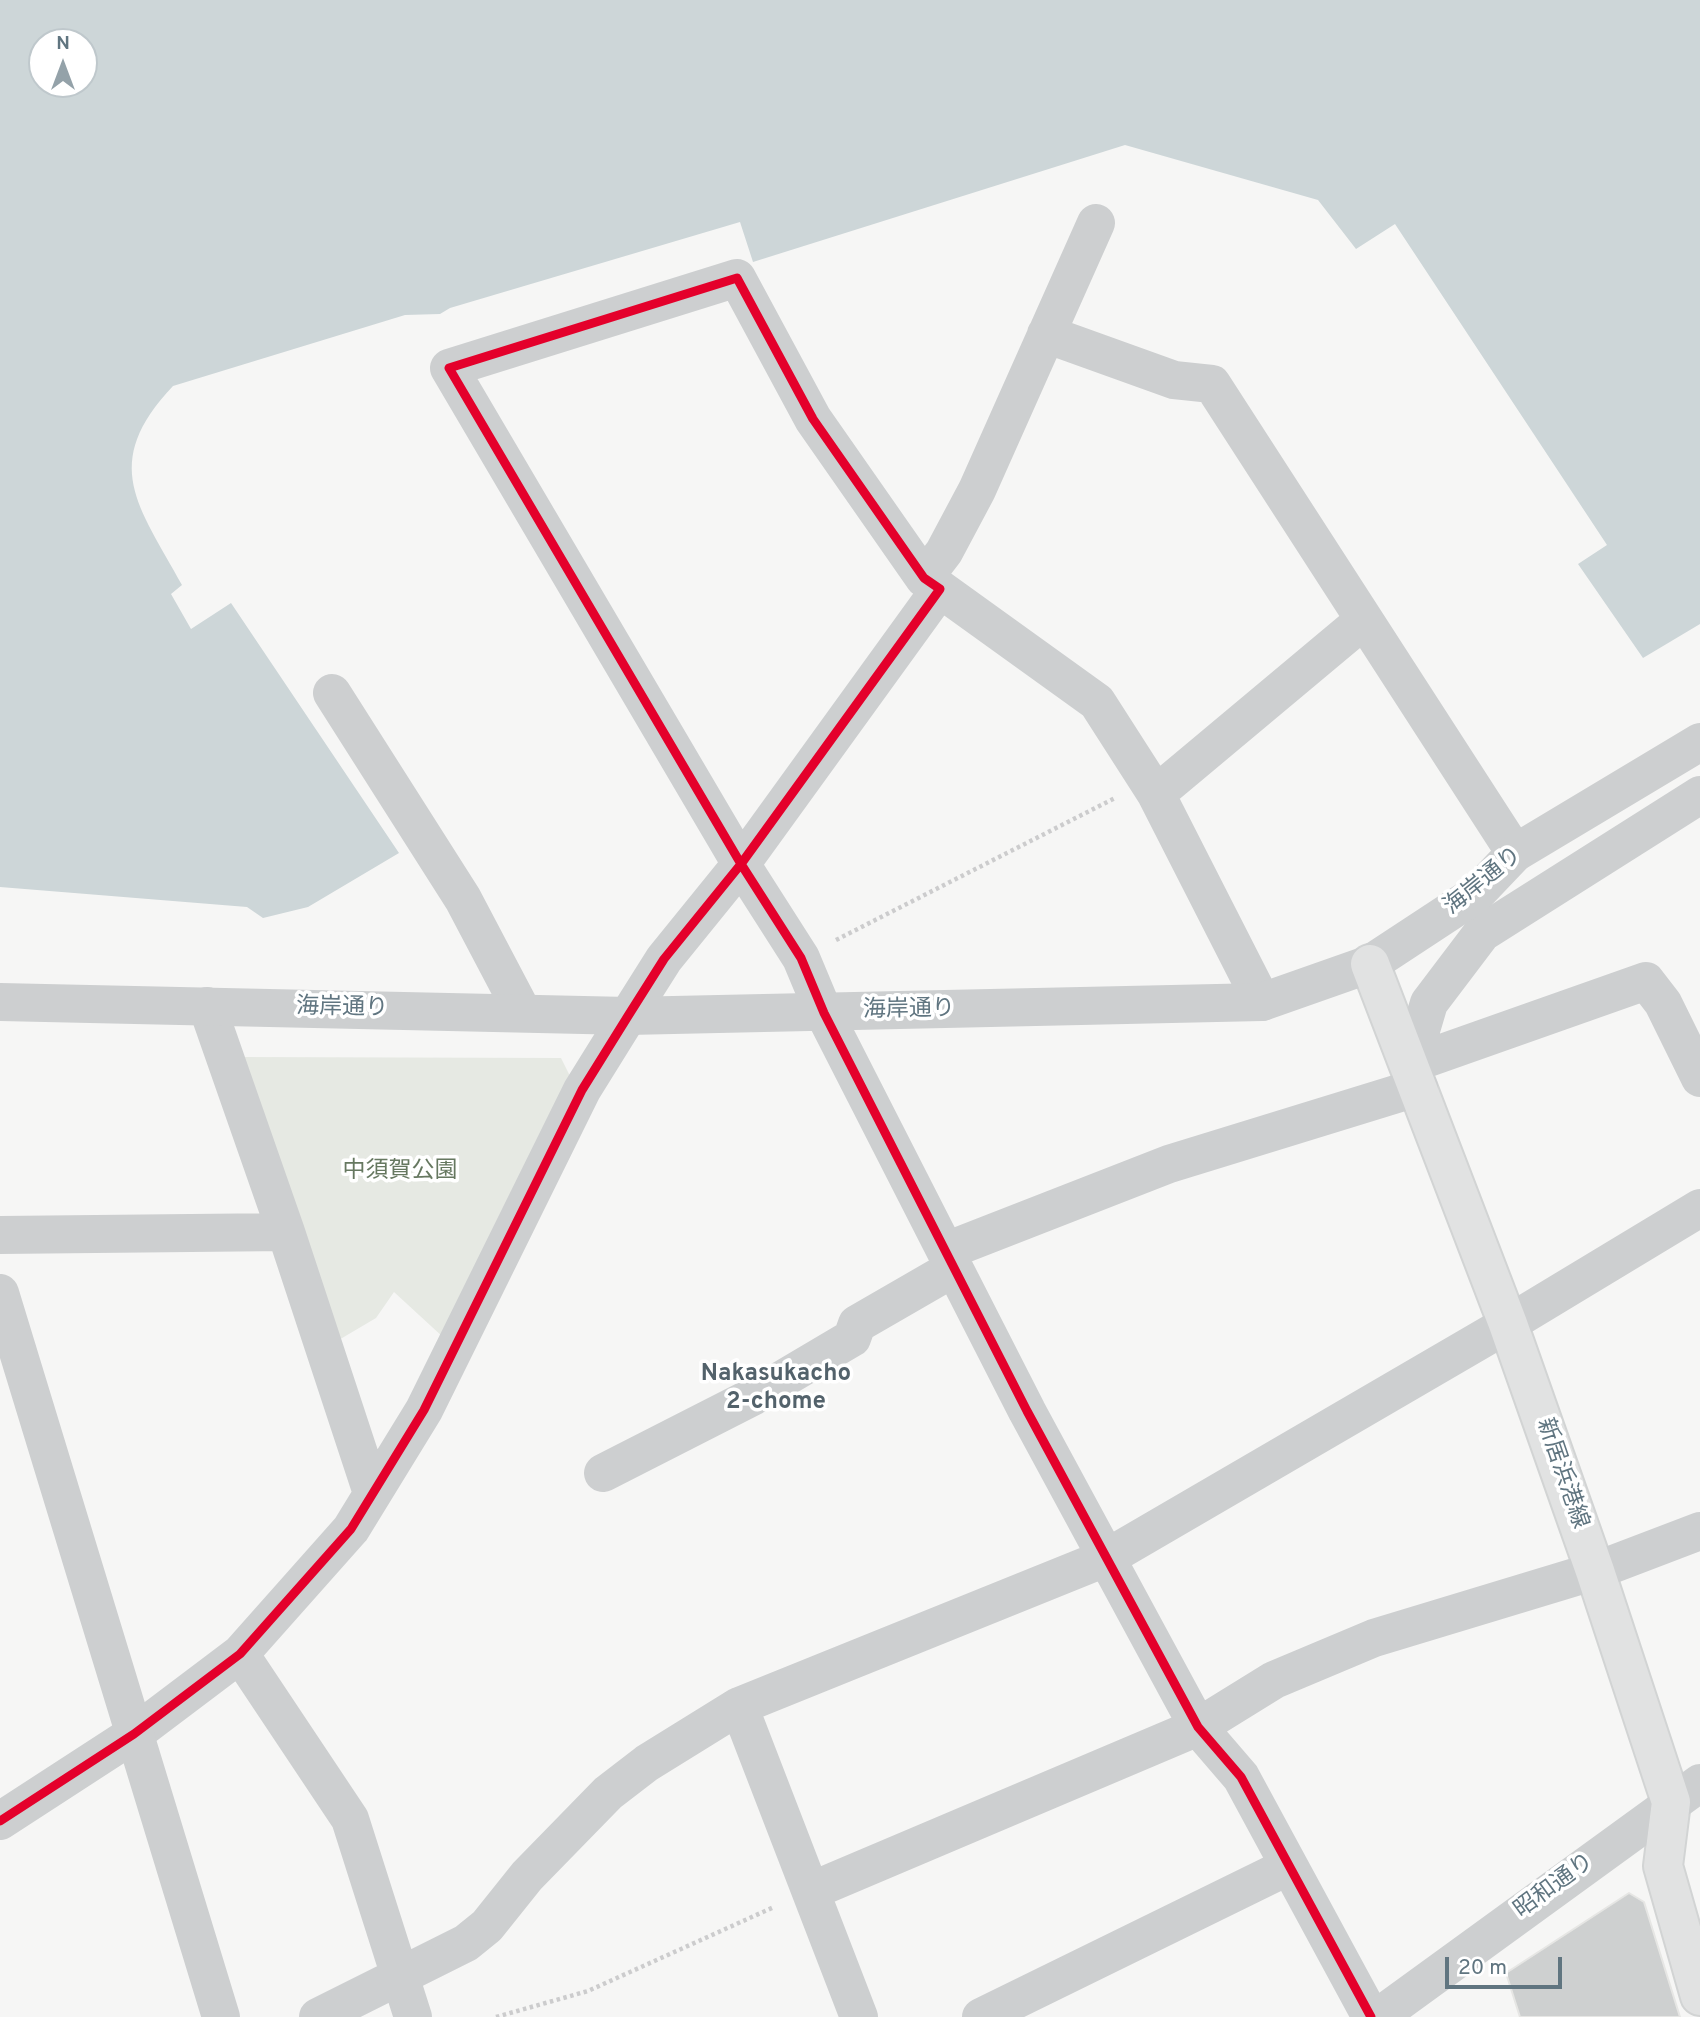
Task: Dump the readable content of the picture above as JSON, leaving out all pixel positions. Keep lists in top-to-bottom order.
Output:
{
  "streets": {
    "main road": ["新居浜港線"],
    "street": ["海岸通り", "昭和通り"]
  },
  "crossings": [
    ["海岸通り", "新居浜港線"],
    ["新居浜港線", "昭和通り"]
  ],
  "districts": ["Nakasukacho 2-chome"],
  "parks": ["中須賀公園"],
  "scale_bar": "20 m",
  "north": "top"
}
